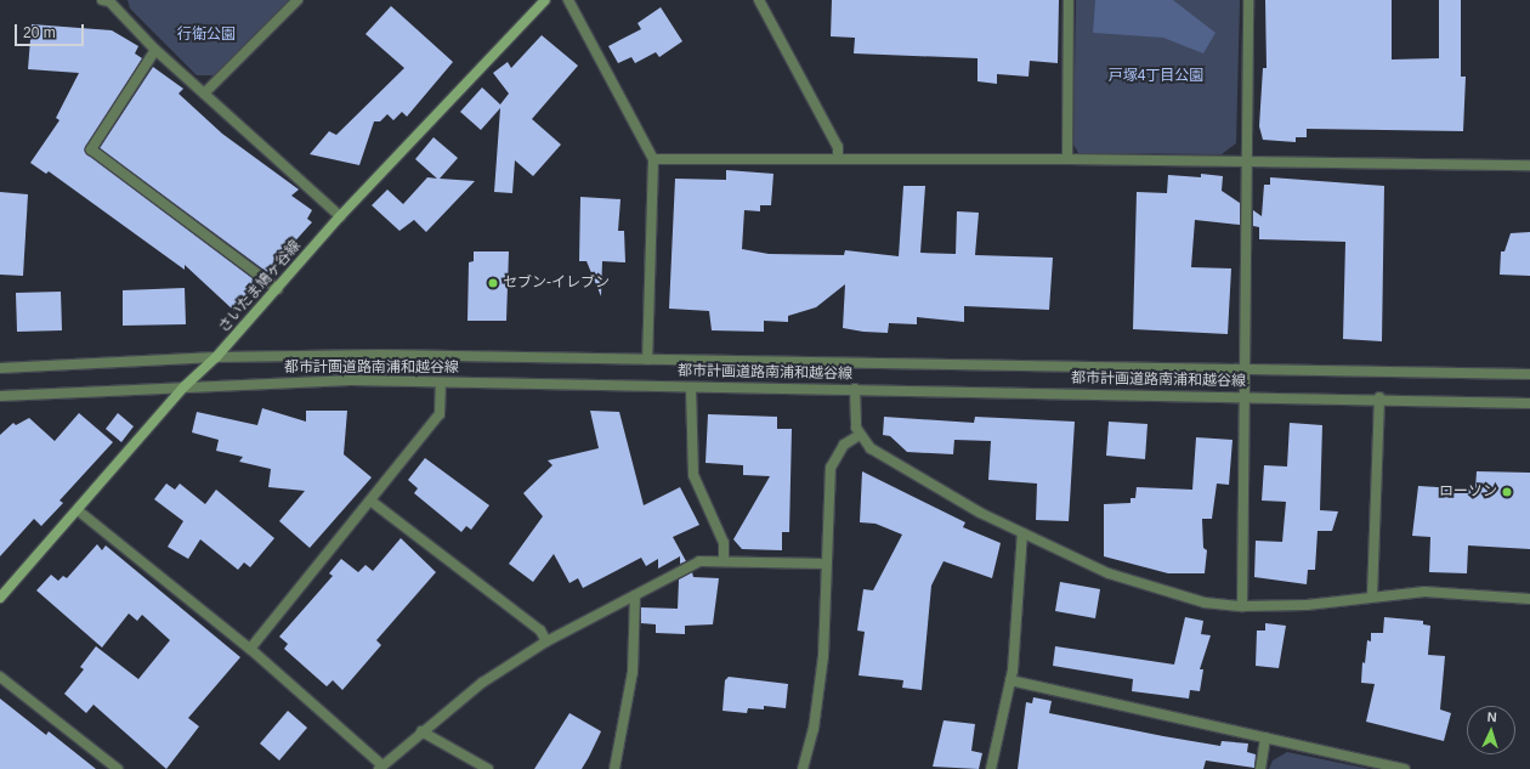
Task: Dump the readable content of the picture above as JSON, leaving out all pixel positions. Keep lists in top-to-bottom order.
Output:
{
  "streets": {
    "main road": ["さいたま鳩ヶ谷線"],
    "street": ["都市計画道路南浦和越谷線"]
  },
  "crossings": [
    ["さいたま鳩ヶ谷線", "都市計画道路南浦和越谷線"]
  ],
  "parks": ["行衛公園", "戸塚4丁目公園"],
  "places": ["セブン-イレブン", "ローソン"],
  "scale_bar": "20 m",
  "north": "top"
}
